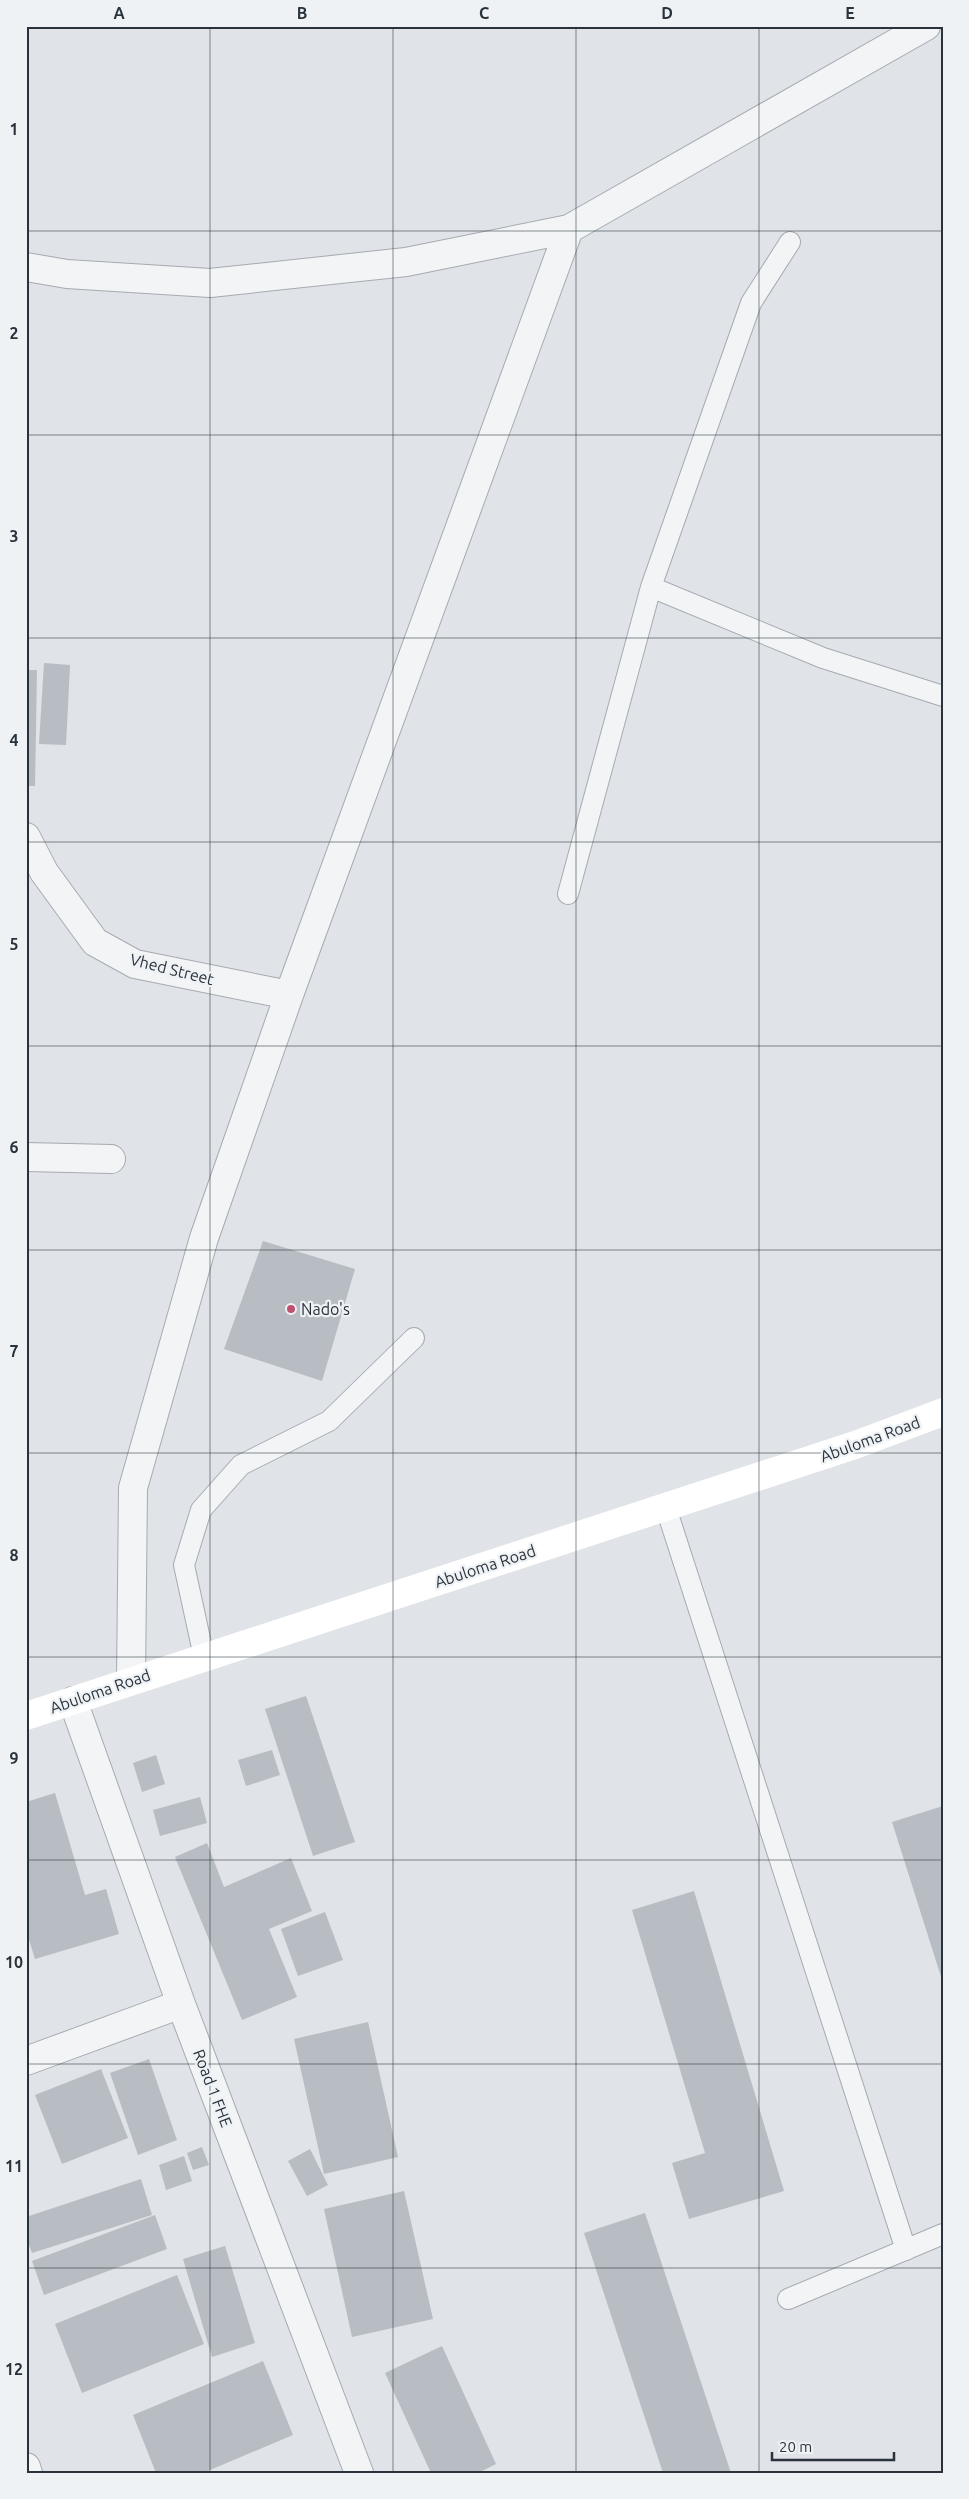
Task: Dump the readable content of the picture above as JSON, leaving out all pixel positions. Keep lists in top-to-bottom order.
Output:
{
  "streets": {
    "street": ["Vhed Street", "Abuloma Road", "Road 1 FHE"]
  },
  "crossings": [
    ["Abuloma Road", "Road 1 FHE"]
  ],
  "places": ["Nado's"],
  "scale_bar": "20 m",
  "grid": {
    "columns": [
      "A",
      "B",
      "C",
      "D",
      "E"
    ],
    "rows": [
      "1",
      "2",
      "3",
      "4",
      "5",
      "6",
      "7",
      "8",
      "9",
      "10",
      "11",
      "12"
    ]
  }
}
